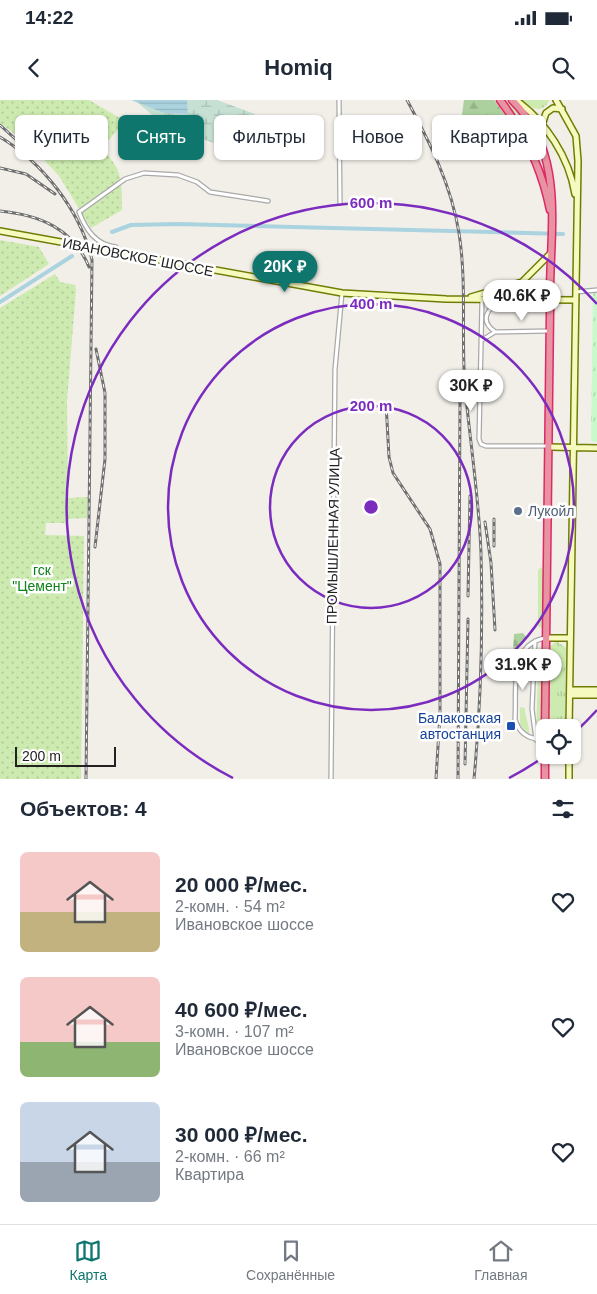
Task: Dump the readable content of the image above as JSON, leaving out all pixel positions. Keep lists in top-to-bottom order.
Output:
{
  "streets": {
    "main road": ["ИВАНОВСКОЕ ШОССЕ"],
    "street": ["ПРОМЫШЛЕННАЯ УЛИЦА"]
  },
  "crossings": [
    ["ИВАНОВСКОЕ ШОССЕ", "ПРОМЫШЛЕННАЯ УЛИЦА"]
  ],
  "parks": ["гск \"Цемент\""],
  "places": {
    "other": ["Лукойл"],
    "transit": ["Балаковская автостанция"]
  },
  "scale_bar": "200 m",
  "page": {
    "status": "14:22",
    "header": "Homiq",
    "chip": [
      "Купить",
      "Снять",
      "Фильтры",
      "Новое",
      "Квартира"
    ],
    "price": [
      "20K ₽",
      "40.6K ₽",
      "30K ₽",
      "31.9K ₽"
    ],
    "scale": "200 m",
    "heading": "Объектов: 4",
    "list": [
      {
        "name": "20 000 ₽/мес.",
        "note": "2-комн. · 54 m² · Ивановское шоссе"
      },
      {
        "name": "40 600 ₽/мес.",
        "note": "3-комн. · 107 m² · Ивановское шоссе"
      },
      {
        "name": "30 000 ₽/мес.",
        "note": "2-комн. · 66 m² · Квартира"
      }
    ],
    "tabs": ["Карта", "Сохранённые", "Главная"]
  },
  "rings": ["600 m", "400 m", "200 m"]
}
